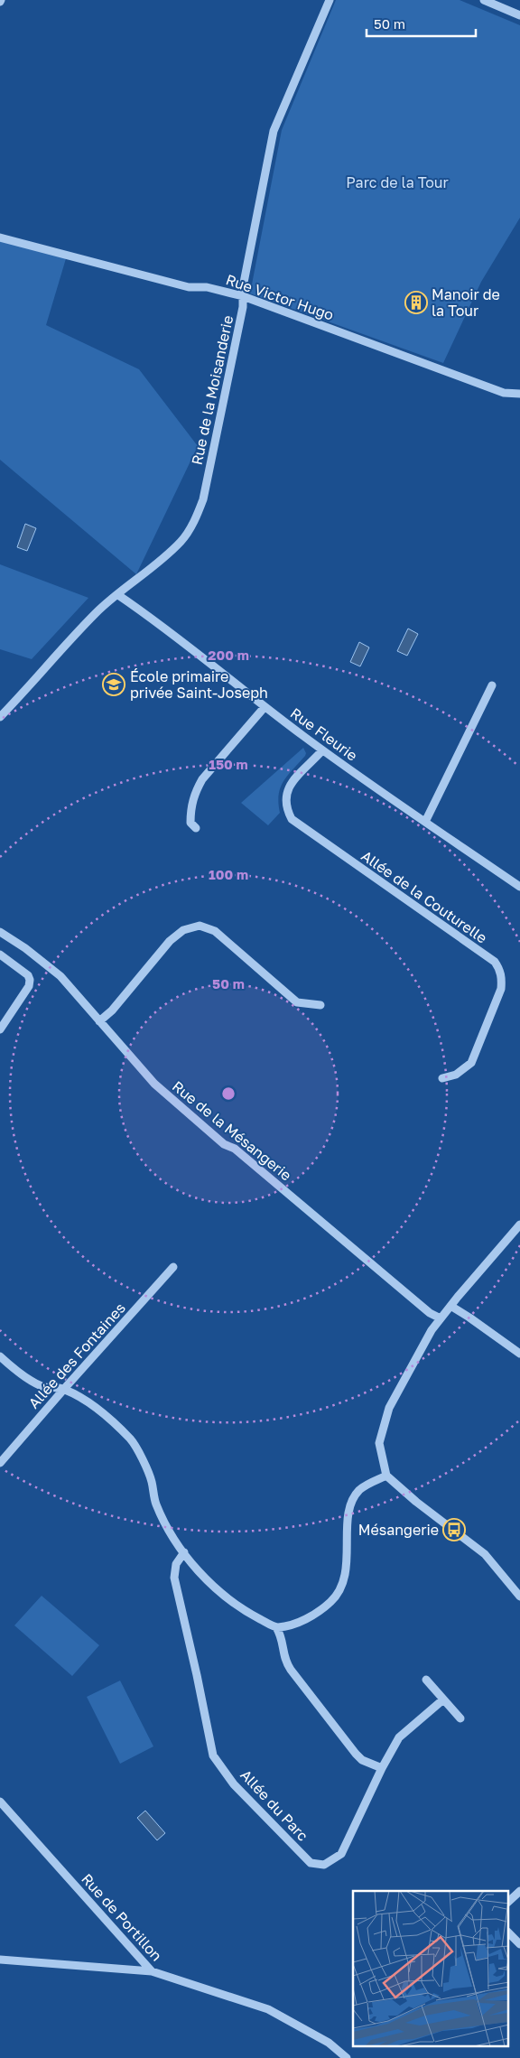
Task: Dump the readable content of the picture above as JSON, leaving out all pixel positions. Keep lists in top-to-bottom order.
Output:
{
  "streets": {
    "street": [
      "Rue Victor Hugo",
      "Rue de la Moisanderie",
      "Rue Fleurie",
      "Allée de la Couturelle",
      "Rue de la Mésangerie",
      "Allée des Fontaines",
      "Allée du Parc",
      "Rue de Portillon"
    ]
  },
  "crossings": [
    ["Rue Victor Hugo", "Rue de la Moisanderie"],
    ["Rue de la Moisanderie", "Rue Fleurie"],
    ["Rue Fleurie", "Allée de la Couturelle"]
  ],
  "parks": ["Parc de la Tour"],
  "places": {
    "building": ["Manoir de la Tour"],
    "school or university": ["École primaire privée Saint-Joseph"],
    "bus stop": ["Mésangerie"]
  },
  "scale_bar": "50 m",
  "rings": [
    "200 m",
    "150 m",
    "100 m",
    "50 m"
  ]
}
